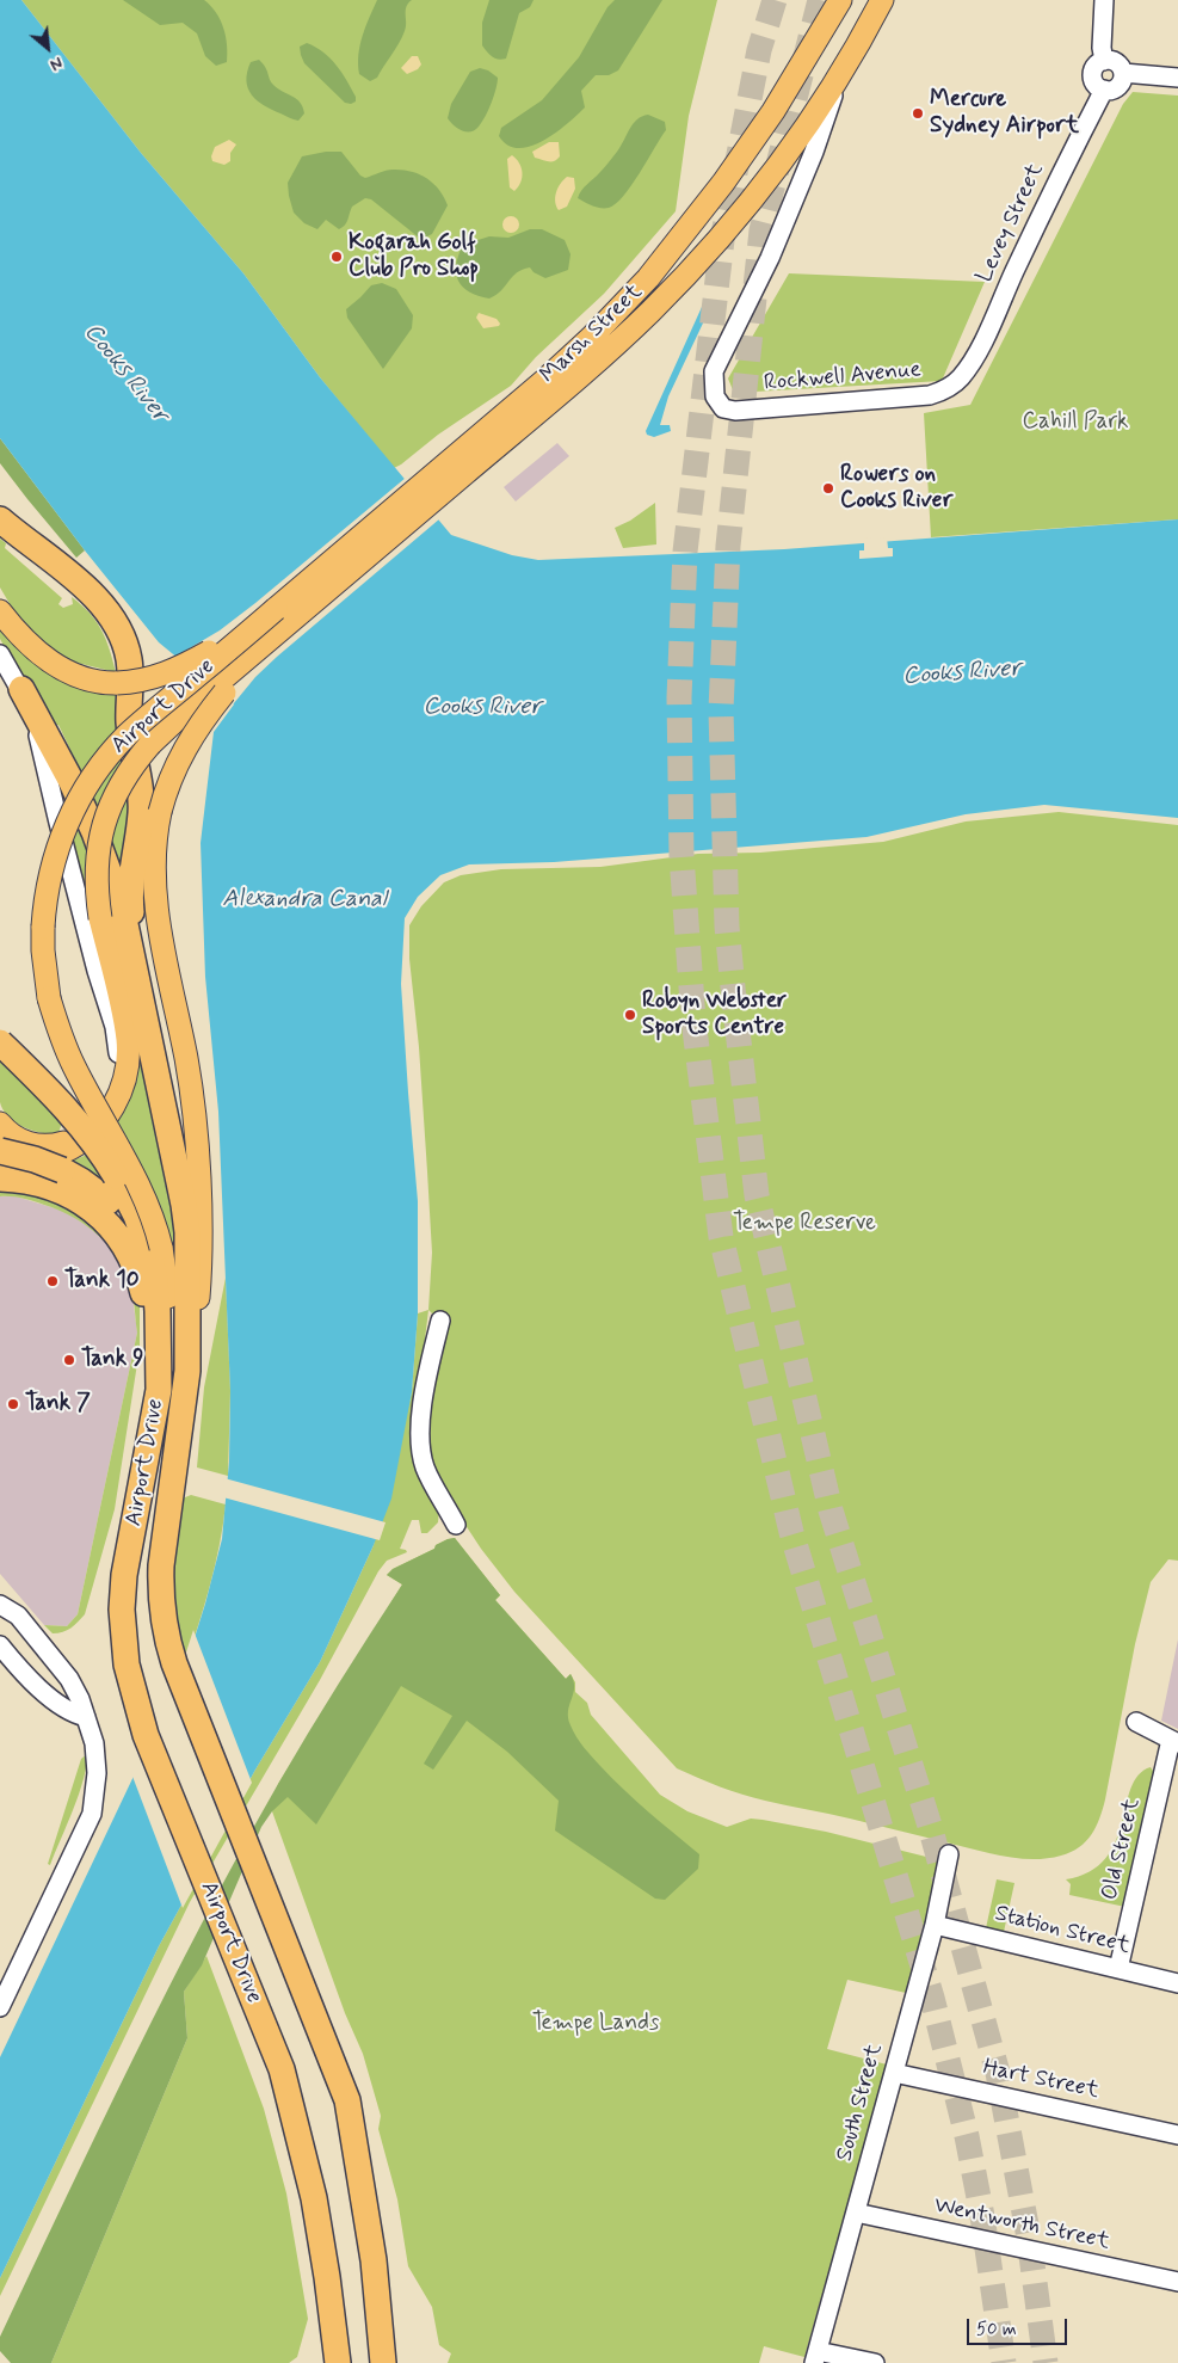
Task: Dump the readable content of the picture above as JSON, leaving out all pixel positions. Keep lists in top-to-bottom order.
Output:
{
  "streets": {
    "highway": ["Airport Drive"],
    "main road": ["Marsh Street"],
    "street": [
      "Levey Street",
      "Rockwell Avenue",
      "Old Street",
      "Station Street",
      "Hart Street",
      "South Street",
      "Wentworth Street"
    ]
  },
  "crossings": [
    ["Levey Street", "Rockwell Avenue"],
    ["Marsh Street", "Rockwell Avenue"],
    ["Marsh Street", "Airport Drive"],
    ["Old Street", "Station Street"],
    ["Station Street", "South Street"],
    ["Hart Street", "South Street"],
    ["South Street", "Wentworth Street"]
  ],
  "water": ["Cooks River", "Alexandra Canal"],
  "parks": ["Cahill Park", "Tempe Reserve", "Tempe Lands"],
  "places": [
    "Mercure Sydney Airport",
    "Kogarah Golf Club Pro Shop",
    "Rowers on Cooks River",
    "Robyn Webster Sports Centre",
    "Tank 10",
    "Tank 9",
    "Tank 7"
  ],
  "scale_bar": "50 m",
  "north": "bottom right"
}
